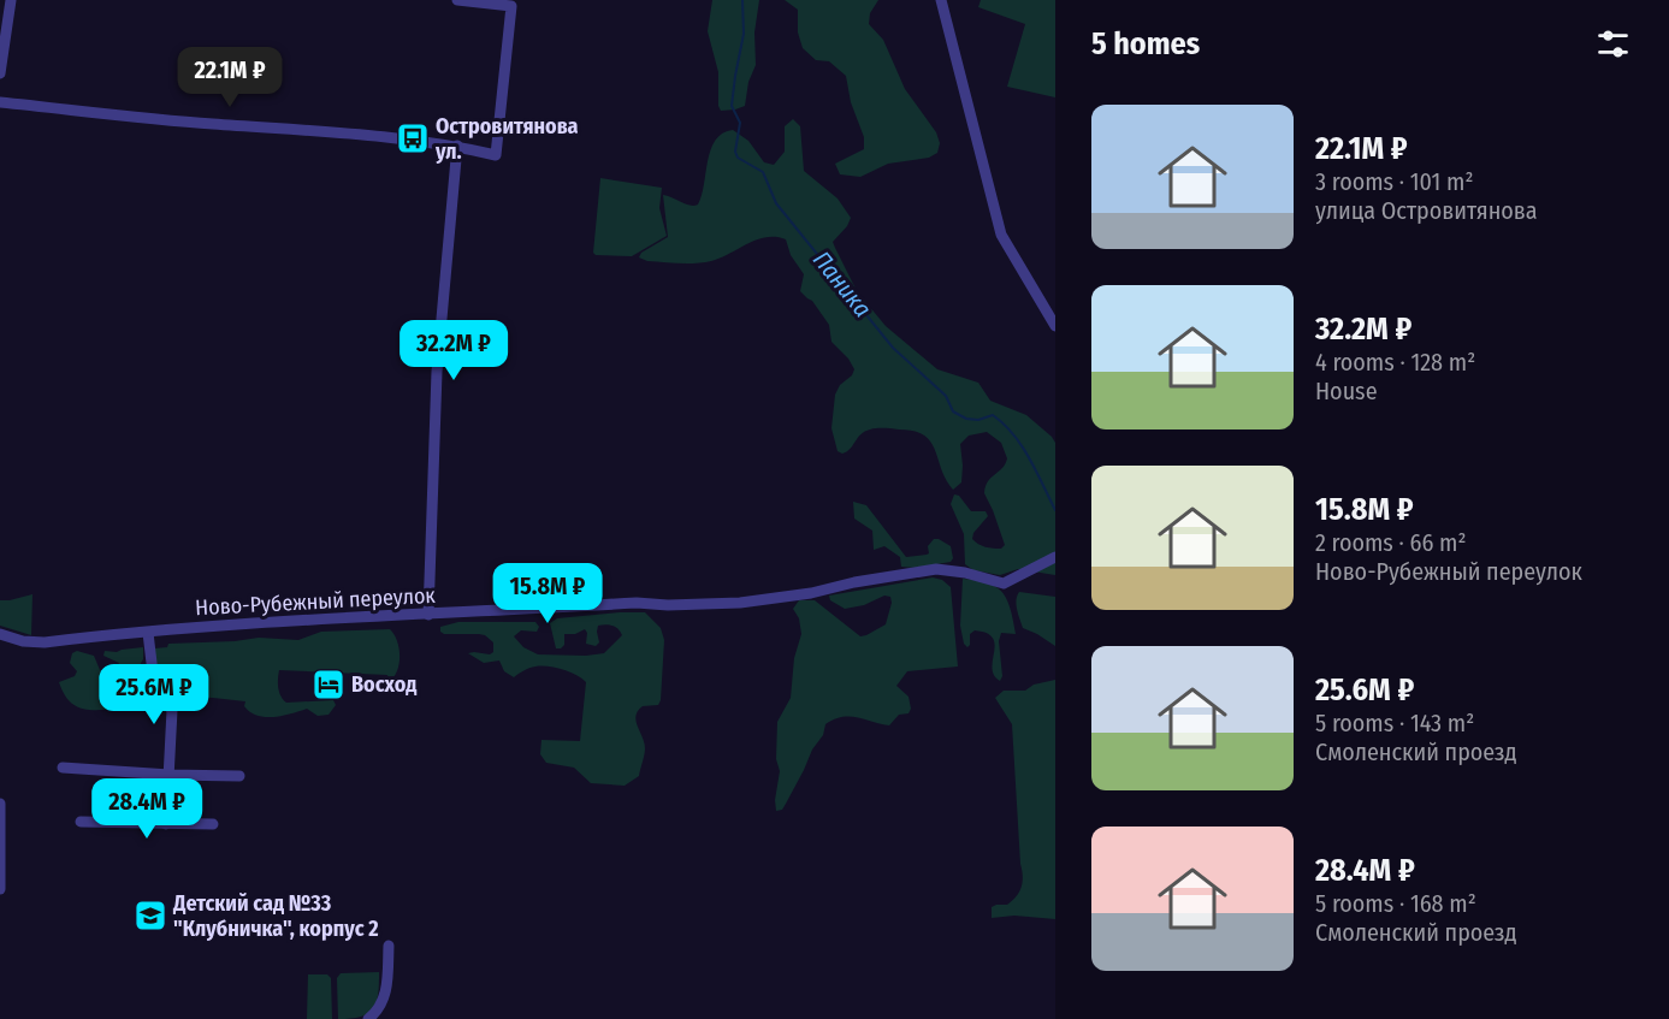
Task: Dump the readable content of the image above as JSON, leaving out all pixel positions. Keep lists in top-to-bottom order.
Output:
{
  "streets": {
    "street": ["Ново-Рубежный переулок"]
  },
  "water": ["Паника"],
  "places": {
    "bus stop": ["Островитянова ул."],
    "hotel": ["Восход"],
    "school or university": ["Детский сад №33 \"Клубничка\", корпус 2"]
  },
  "page": {
    "heading": "5 homes",
    "price": [
      "22.1M ₽",
      "32.2M ₽",
      "15.8M ₽",
      "25.6M ₽",
      "28.4M ₽"
    ],
    "list": [
      {
        "name": "22.1M ₽",
        "note": "3 rooms · 101 m² · улица Островитянова"
      },
      {
        "name": "32.2M ₽",
        "note": "4 rooms · 128 m² · House"
      },
      {
        "name": "15.8M ₽",
        "note": "2 rooms · 66 m² · Ново-Рубежный переулок"
      },
      {
        "name": "25.6M ₽",
        "note": "5 rooms · 143 m² · Смоленский проезд"
      },
      {
        "name": "28.4M ₽",
        "note": "5 rooms · 168 m² · Смоленский проезд"
      }
    ]
  }
}
